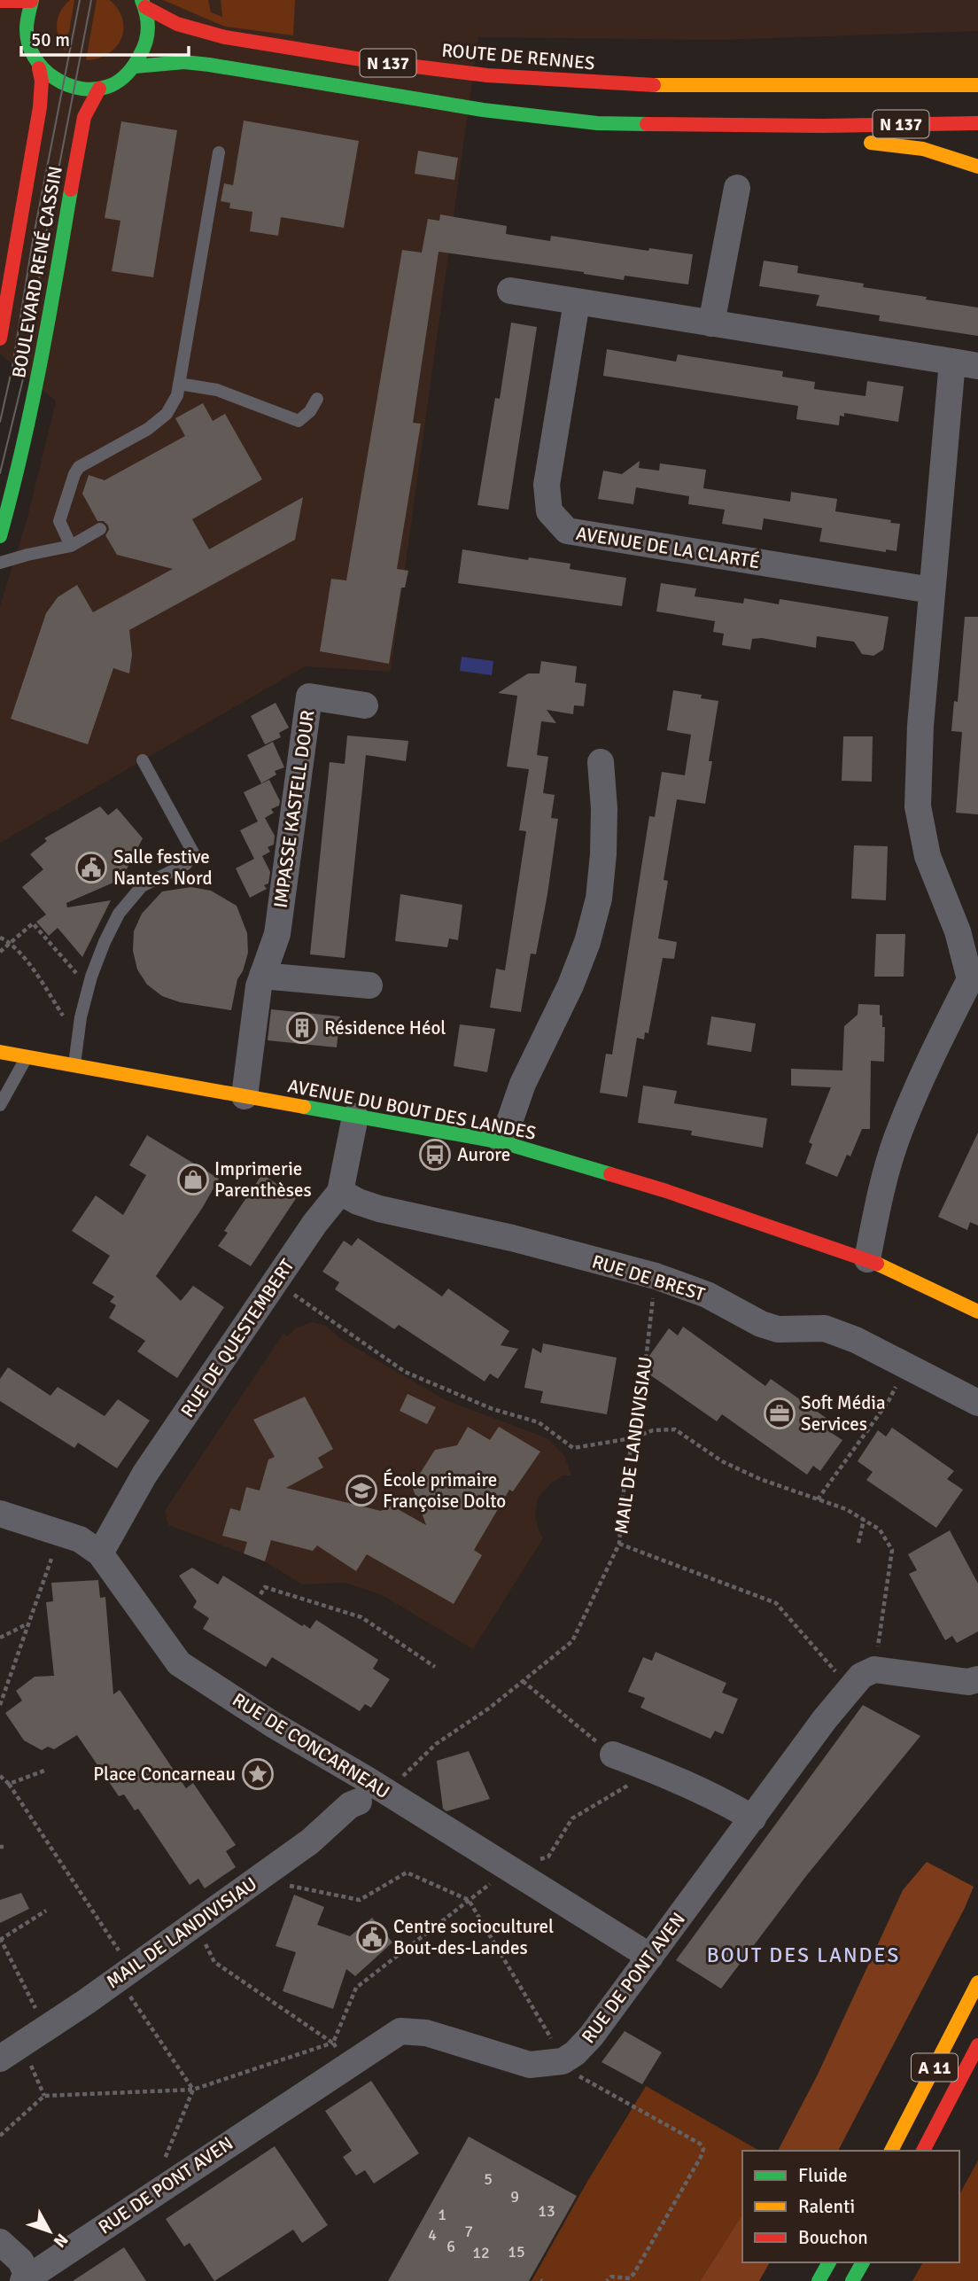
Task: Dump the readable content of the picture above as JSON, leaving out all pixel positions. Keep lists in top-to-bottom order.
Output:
{
  "streets": {
    "main road": [
      "ROUTE DE RENNES",
      "N 137",
      "BOULEVARD RENÉ CASSIN",
      "AVENUE DU BOUT DES LANDES",
      "A 11"
    ],
    "street": [
      "AVENUE DE LA CLARTÉ",
      "IMPASSE KASTELL DOUR",
      "RUE DE BREST",
      "RUE DE QUESTEMBERT",
      "MAIL DE LANDIVISIAU",
      "RUE DE CONCARNEAU",
      "RUE DE PONT AVEN"
    ]
  },
  "crossings": [
    ["IMPASSE KASTELL DOUR", "AVENUE DU BOUT DES LANDES"],
    ["AVENUE DU BOUT DES LANDES", "RUE DE QUESTEMBERT"],
    ["RUE DE BREST", "RUE DE QUESTEMBERT"],
    ["RUE DE BREST", "MAIL DE LANDIVISIAU"],
    ["RUE DE QUESTEMBERT", "RUE DE CONCARNEAU"],
    ["RUE DE CONCARNEAU", "RUE DE PONT AVEN"]
  ],
  "districts": ["BOUT DES LANDES"],
  "places": {
    "public building": ["Salle festive Nantes Nord", "Centre socioculturel Bout-des-Landes"],
    "building": ["Résidence Héol"],
    "bus stop": ["Aurore"],
    "shop": ["Imprimerie Parenthèses"],
    "office": ["Soft Média Services"],
    "school or university": ["École primaire Françoise Dolto"],
    "place": ["Place Concarneau"]
  },
  "house_numbers": [
    "5",
    "9",
    "13",
    "1",
    "7",
    "4",
    "6",
    "15",
    "12"
  ],
  "legend": ["Fluide", "Ralenti", "Bouchon"],
  "scale_bar": "50 m",
  "north": "bottom right"
}
